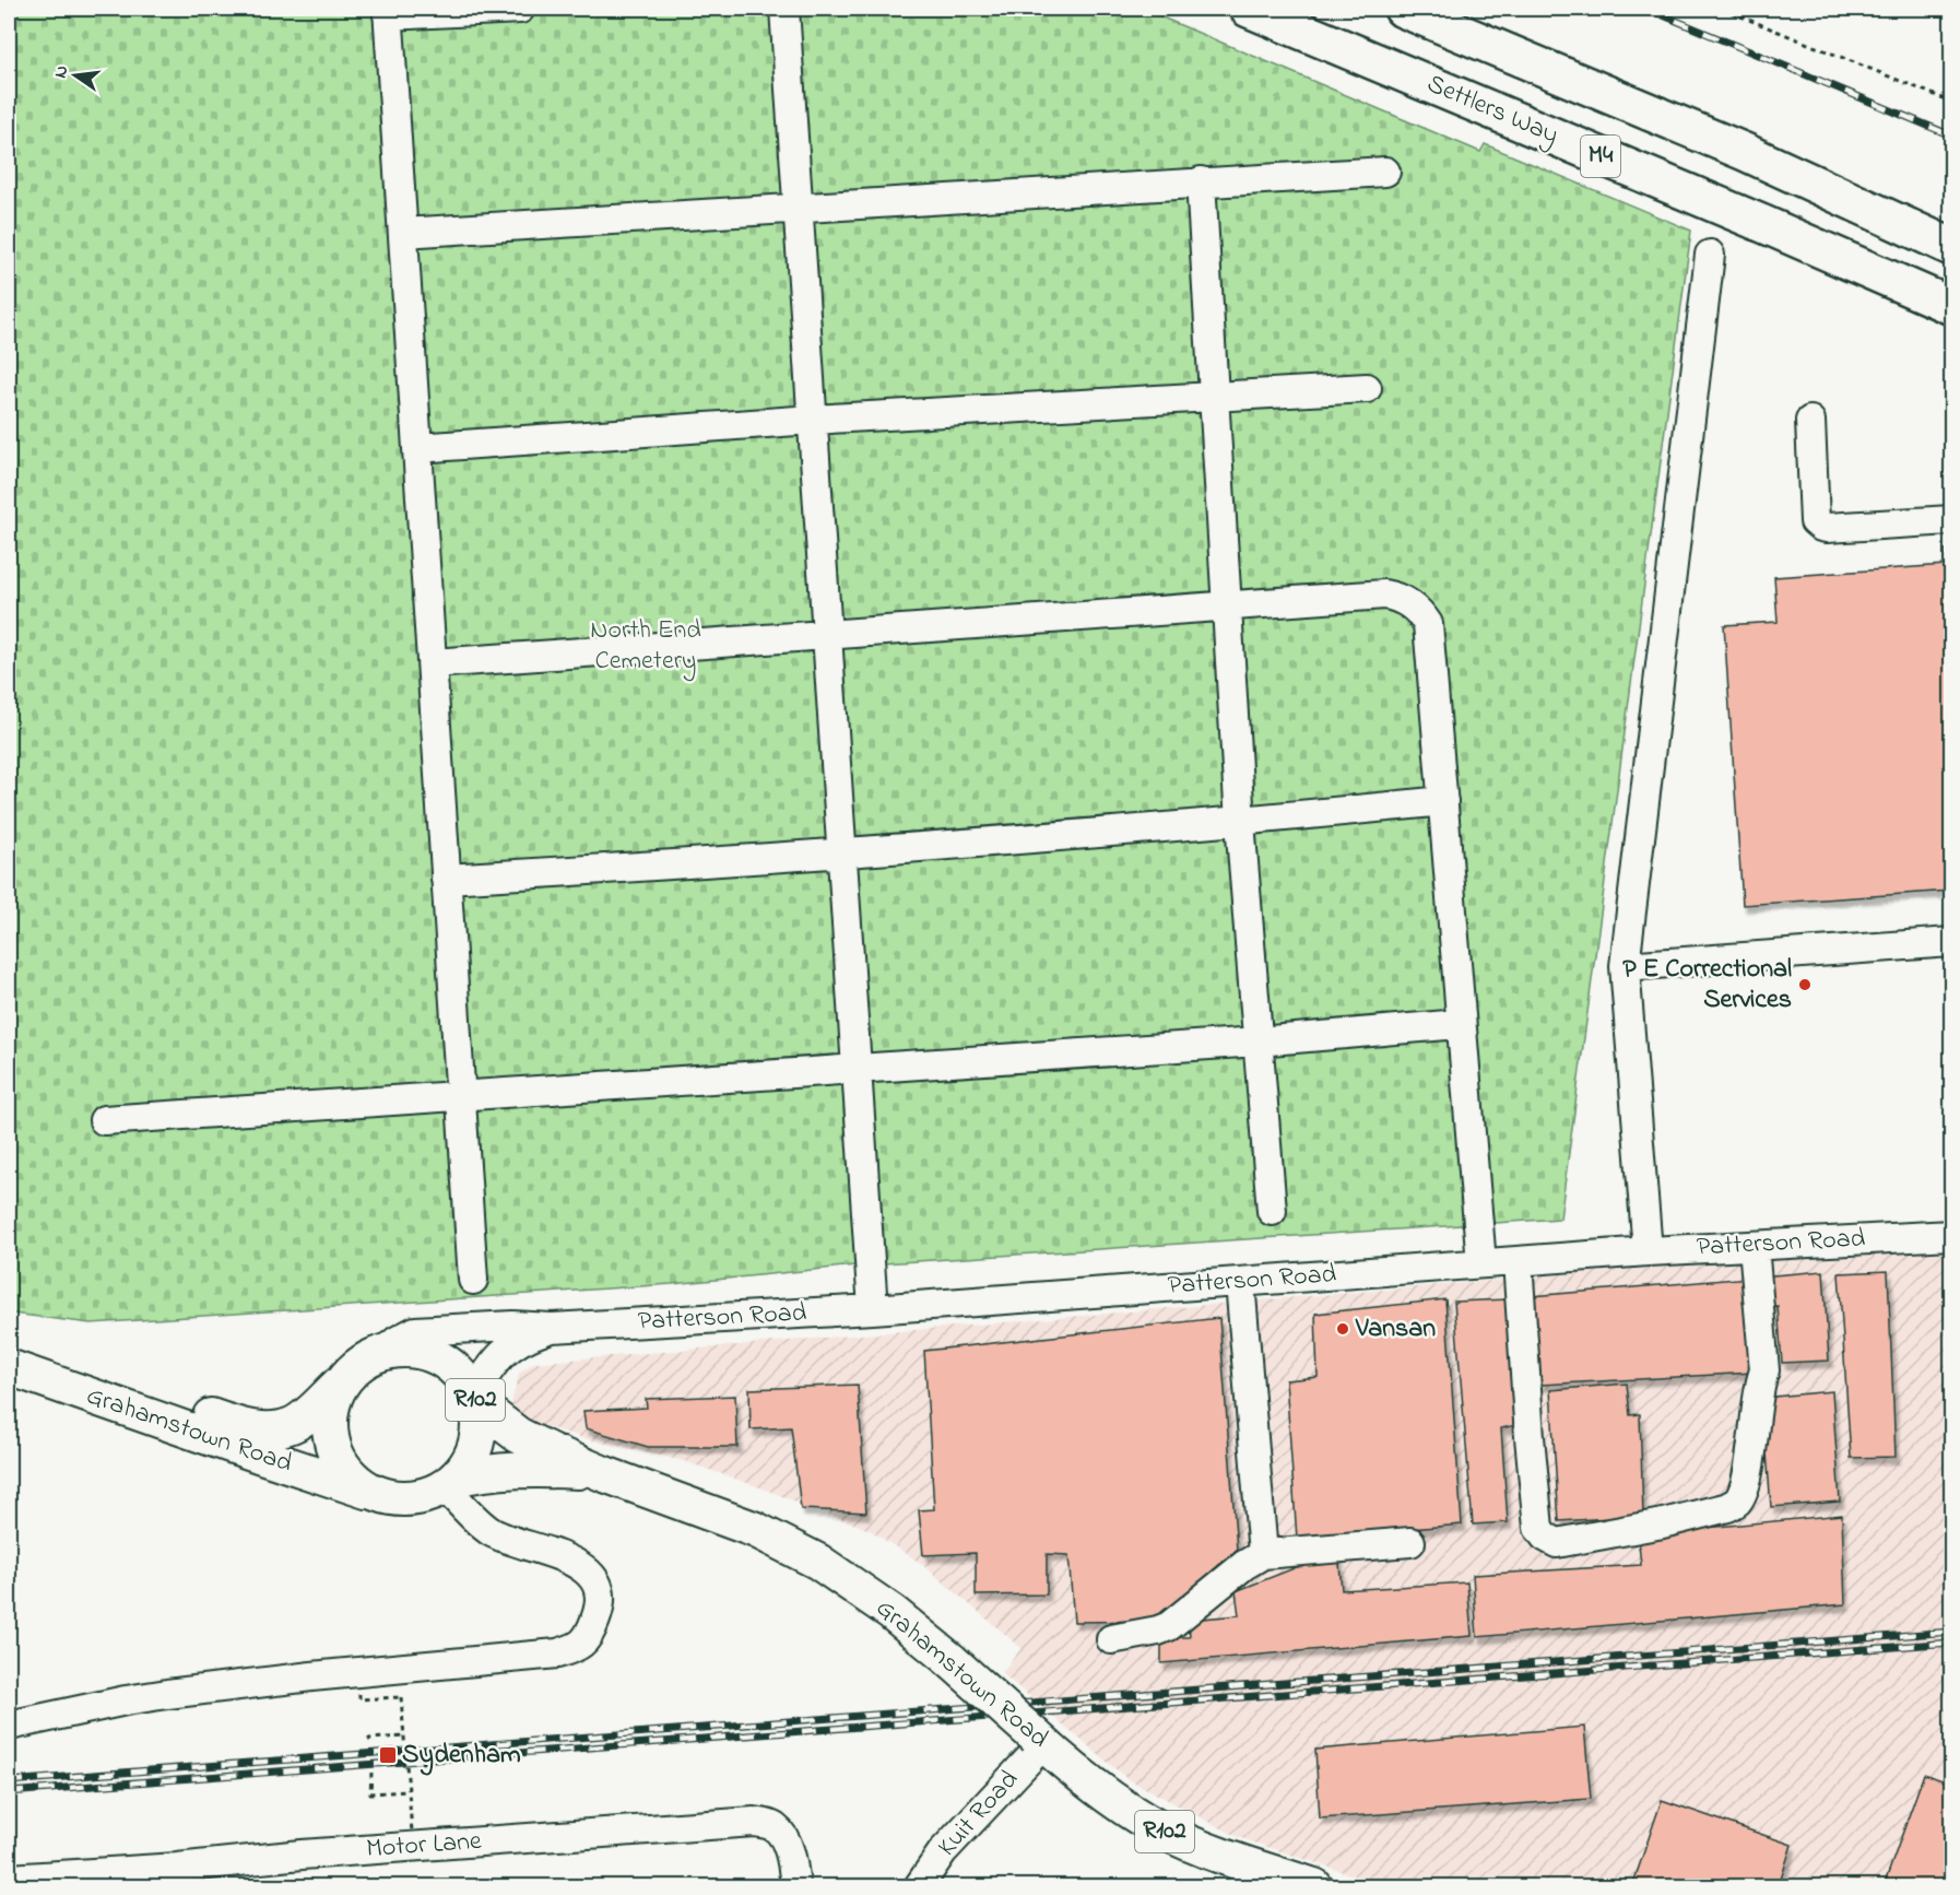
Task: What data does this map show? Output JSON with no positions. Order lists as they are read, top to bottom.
{
  "streets": {
    "highway": ["Settlers Way", "M4"],
    "main road": ["R102", "Grahamstown Road"],
    "street": ["Patterson Road", "Kuit Road", "Motor Lane"]
  },
  "crossings": [
    ["Patterson Road", "R102"],
    ["Patterson Road", "Grahamstown Road"],
    ["R102", "Grahamstown Road"],
    ["Grahamstown Road", "Kuit Road"]
  ],
  "parks": ["North End Cemetery"],
  "places": {
    "other": ["P E Correctional Services", "Vansan"],
    "transit": ["Sydenham"]
  },
  "north": "left"
}
